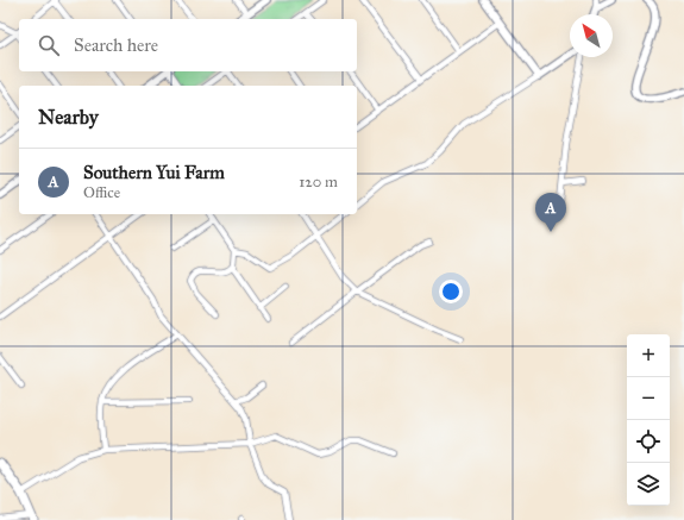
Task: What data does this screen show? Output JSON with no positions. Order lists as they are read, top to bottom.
{
  "north": "top left",
  "page": {
    "search": "Search here",
    "heading": "Nearby",
    "list": [
      {
        "mark": "A",
        "name": "Southern Yui Farm",
        "note": "Office",
        "value": "120 m"
      }
    ],
    "pins": "A",
    "map_buttons": ["+", "−"]
  }
}
